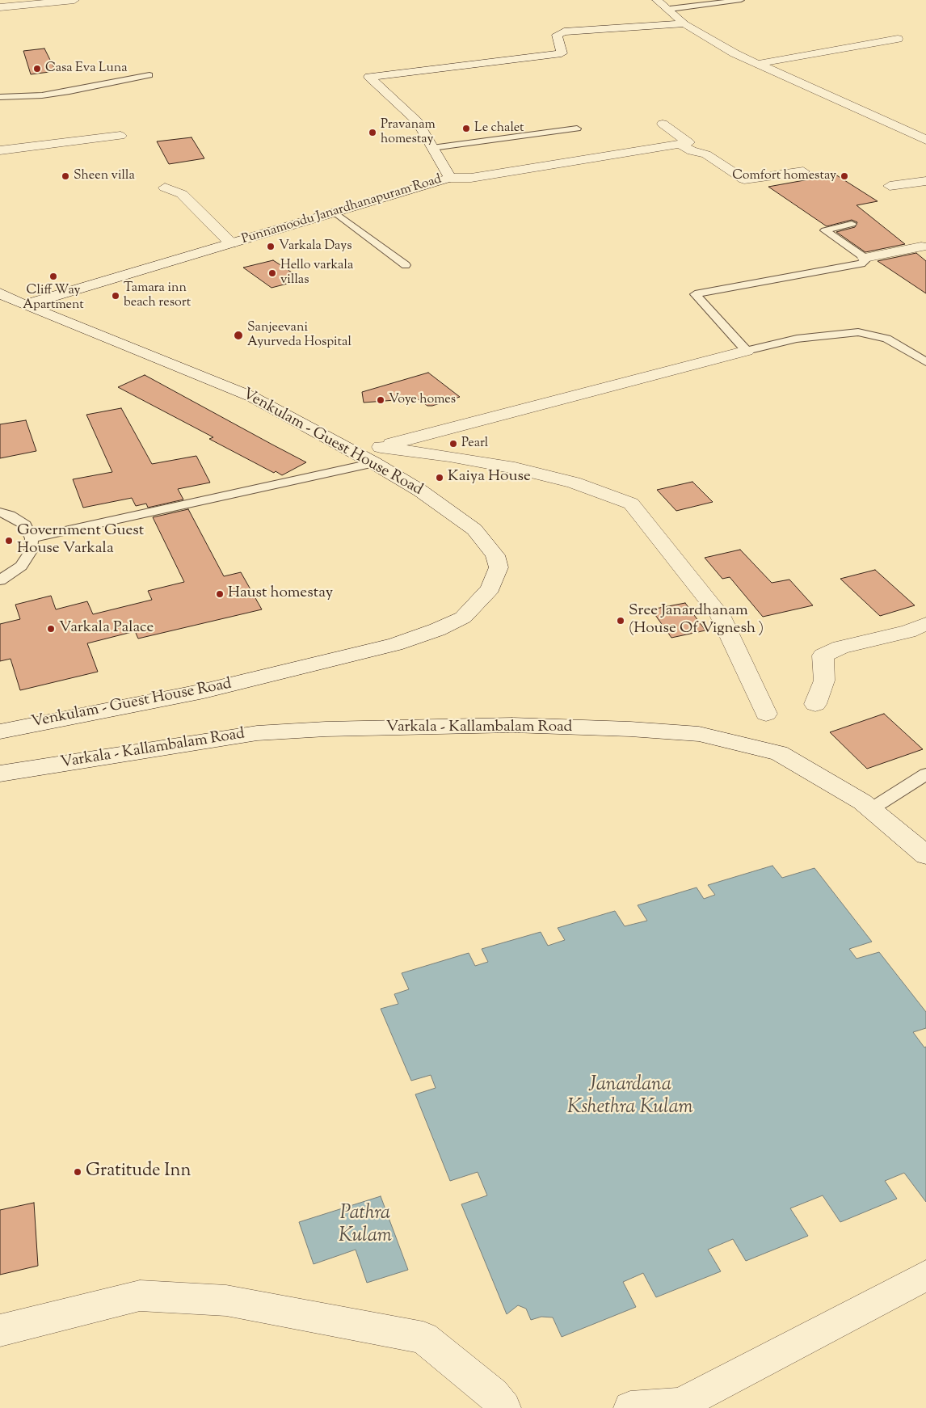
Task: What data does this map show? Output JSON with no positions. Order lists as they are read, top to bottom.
{
  "streets": {
    "street": ["Punnamoodu Janardhanapuram Road", "Venkulam - Guest House Road", "Varkala - Kallambalam Road"]
  },
  "crossings": [
    ["Punnamoodu Janardhanapuram Road", "Venkulam - Guest House Road"]
  ],
  "water": ["Janardana Kshethra Kulam", "Pathra Kulam"],
  "places": [
    "Casa Eva Luna",
    "Le chalet",
    "Pravanam homestay",
    "Sheen villa",
    "Comfort homestay",
    "Varkala Days",
    "Hello varkala villas",
    "Cliff Way Apartment",
    "Tamara inn beach resort",
    "Sanjeevani Ayurveda Hospital",
    "Voye homes",
    "Pearl",
    "Kaiya House",
    "Government Guest House Varkala",
    "Haust homestay",
    "Sree Janardhanam (House Of Vignesh )",
    "Varkala Palace",
    "Gratitude Inn"
  ]
}
